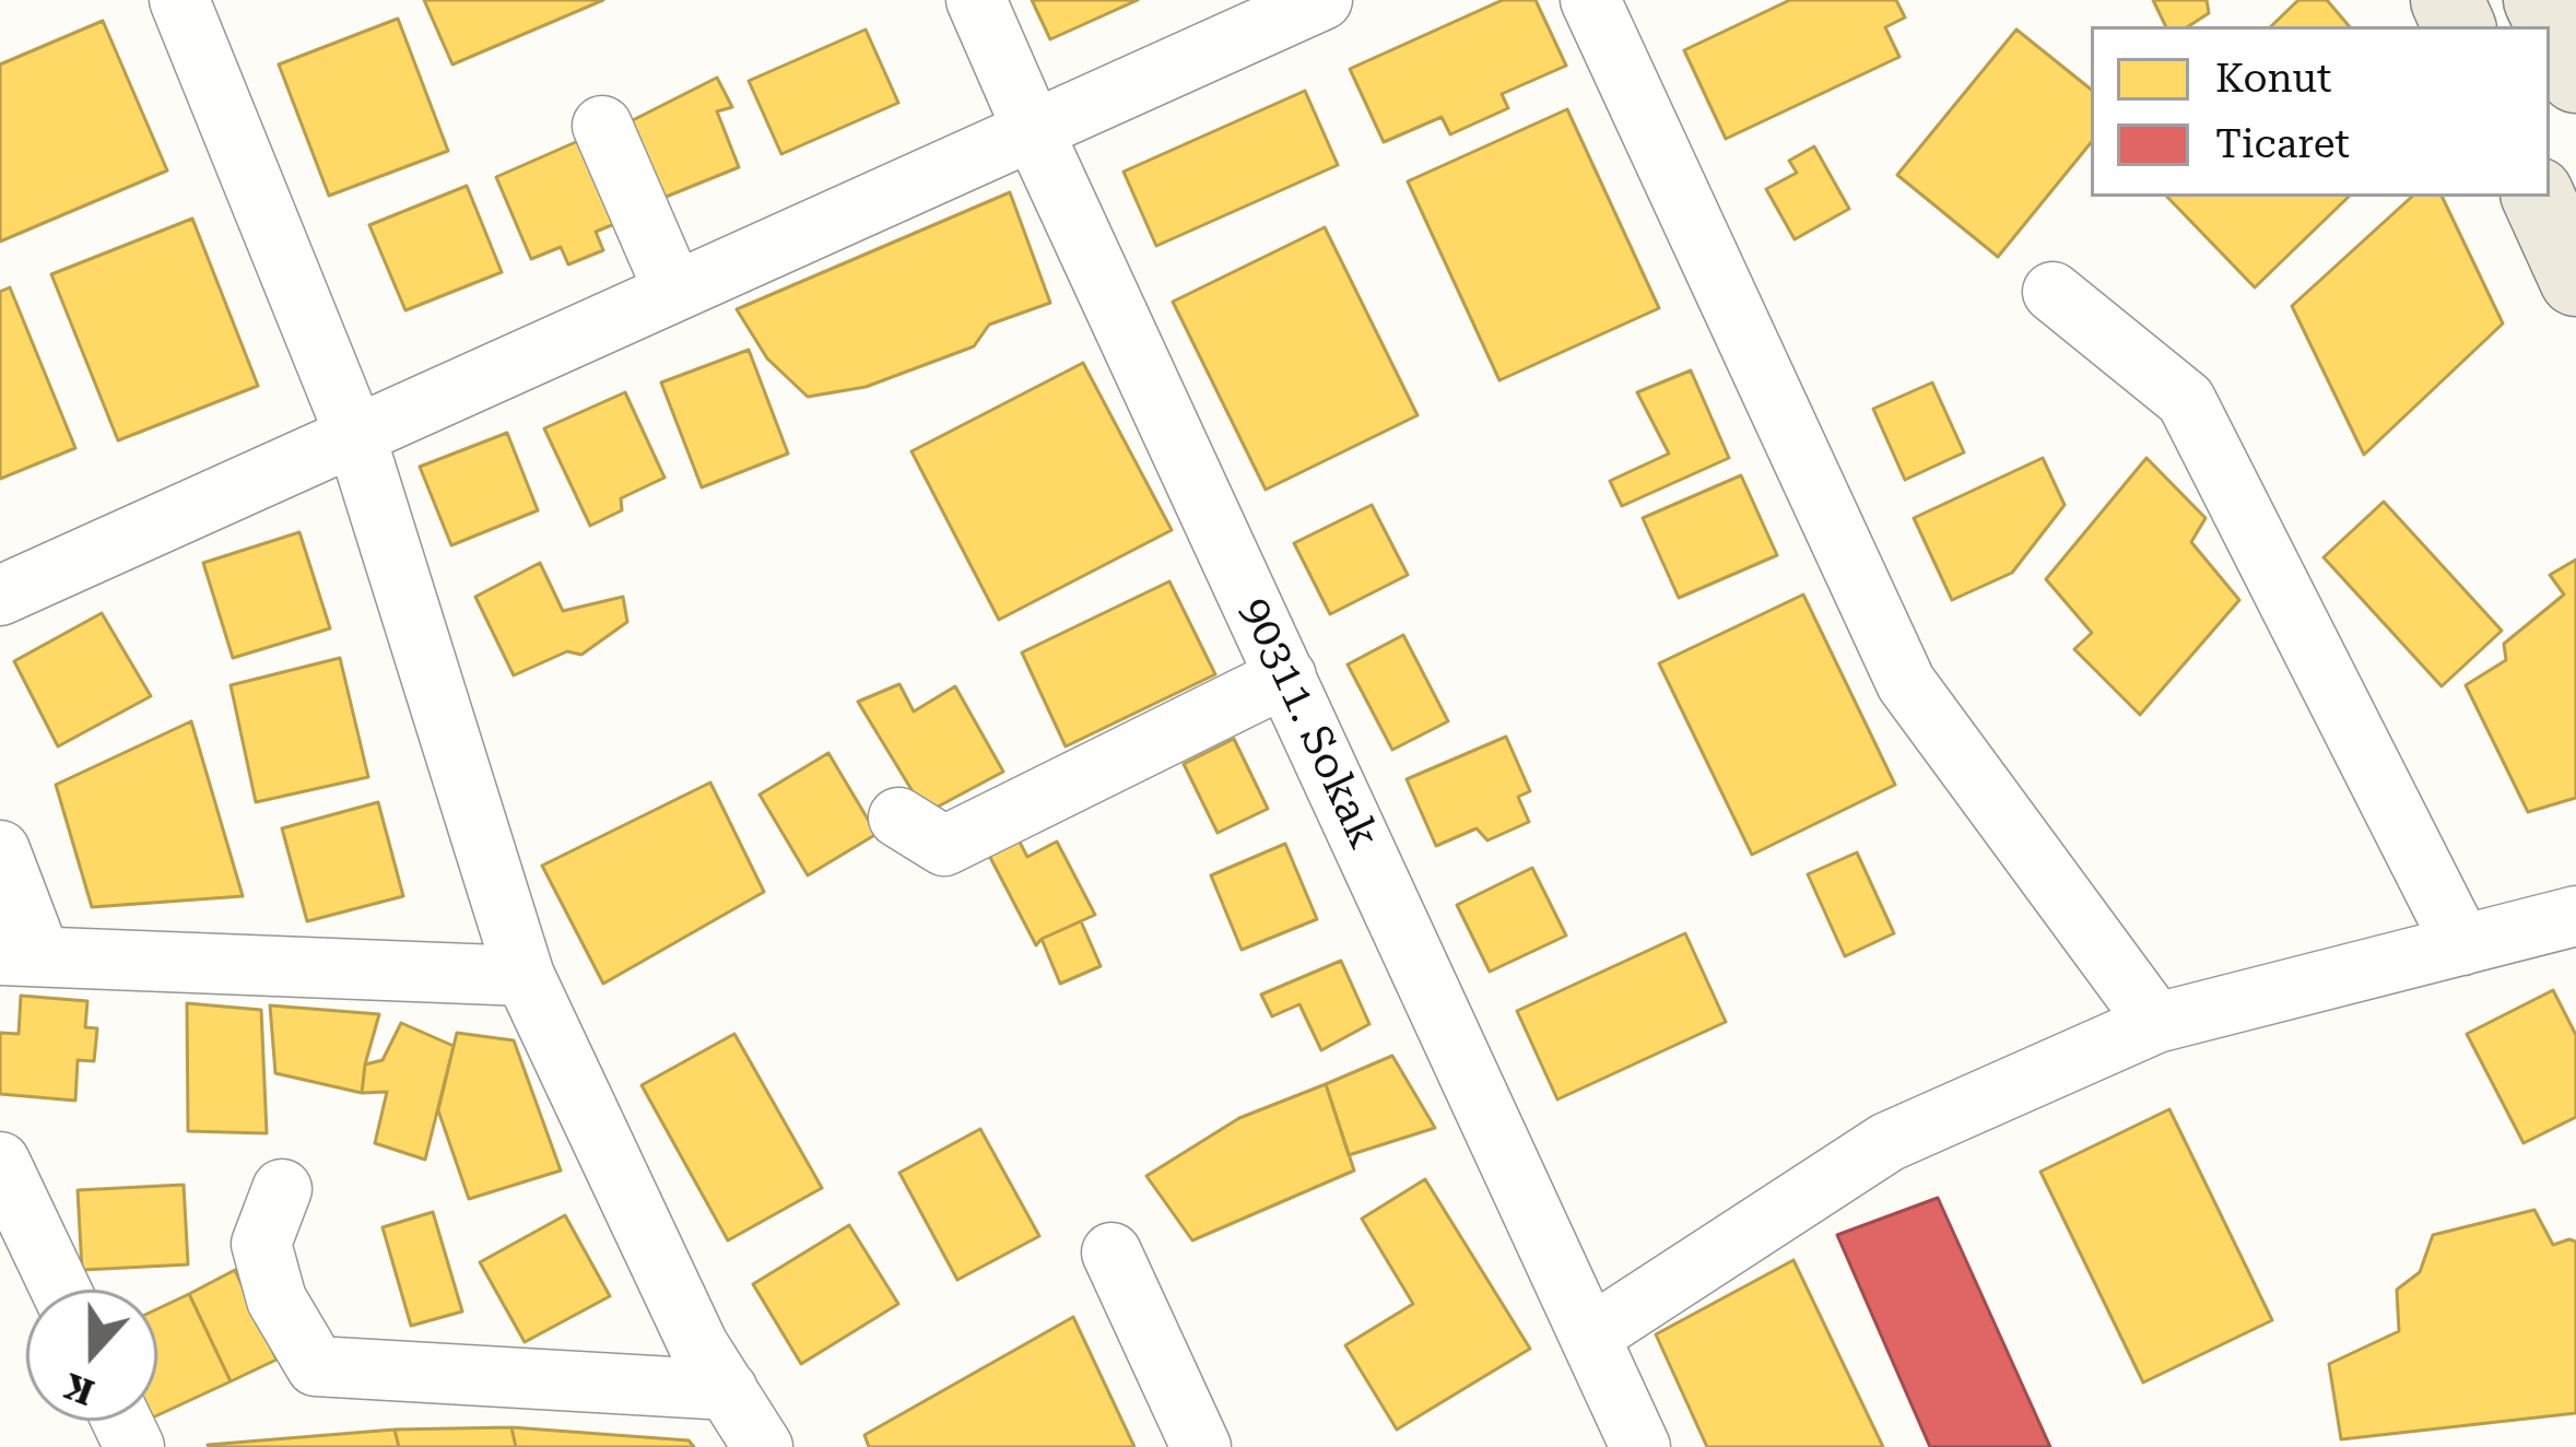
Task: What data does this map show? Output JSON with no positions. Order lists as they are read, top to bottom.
{
  "streets": {
    "street": ["90311. Sokak"]
  },
  "legend": ["Konut", "Ticaret"],
  "north": "bottom"
}
